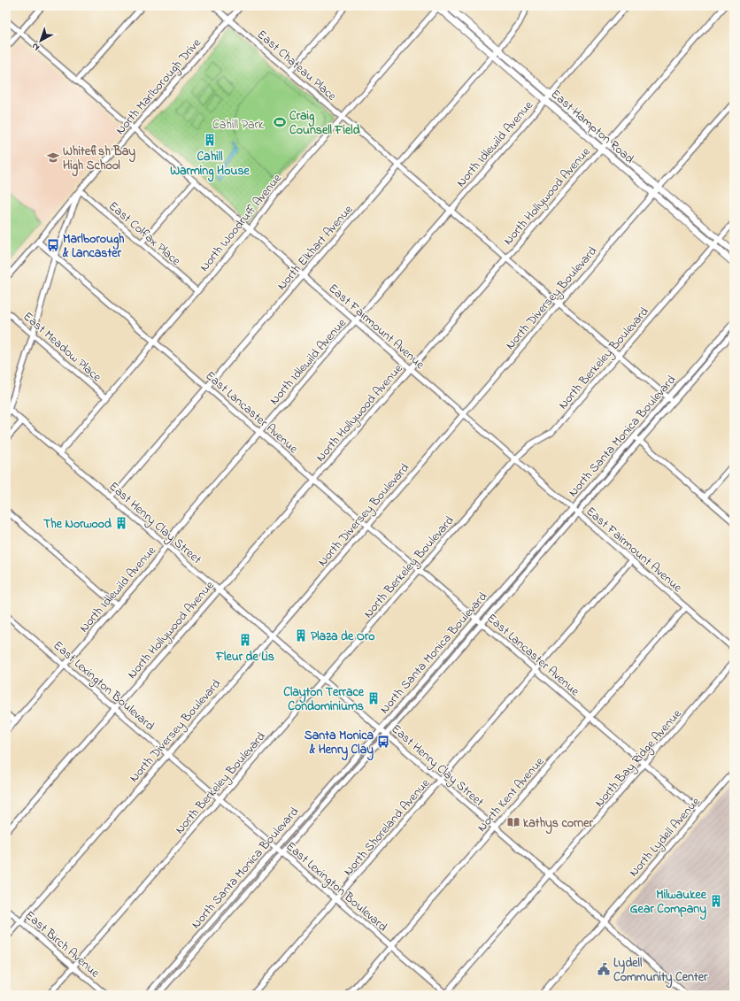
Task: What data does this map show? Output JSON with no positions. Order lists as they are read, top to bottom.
{
  "streets": {
    "main road": ["East Hampton Road"],
    "street": [
      "East Chateau Place",
      "North Marlborough Drive",
      "North Idlewild Avenue",
      "North Hollywood Avenue",
      "North Woodruff Avenue",
      "East Colfax Place",
      "North Elkhart Avenue",
      "North Diversey Boulevard",
      "East Fairmount Avenue",
      "East Meadow Place",
      "North Berkeley Boulevard",
      "East Lancaster Avenue",
      "North Santa Monica Boulevard",
      "East Henry Clay Street",
      "East Lexington Boulevard",
      "North Bay Ridge Avenue",
      "North Kent Avenue",
      "North Shoreland Avenue",
      "North Lydell Avenue",
      "East Birch Avenue"
    ]
  },
  "crossings": [
    ["East Chateau Place", "North Marlborough Drive"],
    ["East Chateau Place", "North Idlewild Avenue"],
    ["East Chateau Place", "North Hollywood Avenue"],
    ["East Chateau Place", "North Woodruff Avenue"],
    ["East Chateau Place", "North Elkhart Avenue"],
    ["East Chateau Place", "North Diversey Boulevard"],
    ["East Chateau Place", "North Berkeley Boulevard"],
    ["East Chateau Place", "North Santa Monica Boulevard"],
    ["North Marlborough Drive", "East Colfax Place"],
    ["North Marlborough Drive", "East Fairmount Avenue"],
    ["North Marlborough Drive", "East Meadow Place"],
    ["North Marlborough Drive", "East Lancaster Avenue"],
    ["North Marlborough Drive", "East Henry Clay Street"],
    ["East Hampton Road", "North Idlewild Avenue"],
    ["East Hampton Road", "North Hollywood Avenue"],
    ["East Hampton Road", "North Woodruff Avenue"],
    ["East Hampton Road", "North Elkhart Avenue"],
    ["East Hampton Road", "North Diversey Boulevard"],
    ["East Hampton Road", "North Berkeley Boulevard"],
    ["North Idlewild Avenue", "East Fairmount Avenue"],
    ["North Idlewild Avenue", "East Lancaster Avenue"],
    ["North Idlewild Avenue", "East Henry Clay Street"],
    ["North Idlewild Avenue", "East Lexington Boulevard"],
    ["North Hollywood Avenue", "East Fairmount Avenue"],
    ["North Hollywood Avenue", "East Lancaster Avenue"],
    ["North Hollywood Avenue", "East Henry Clay Street"],
    ["North Hollywood Avenue", "East Lexington Boulevard"],
    ["North Woodruff Avenue", "East Colfax Place"],
    ["North Woodruff Avenue", "East Fairmount Avenue"],
    ["North Woodruff Avenue", "East Meadow Place"],
    ["North Woodruff Avenue", "East Lancaster Avenue"],
    ["North Woodruff Avenue", "East Henry Clay Street"],
    ["North Elkhart Avenue", "East Fairmount Avenue"],
    ["North Elkhart Avenue", "East Lancaster Avenue"],
    ["North Elkhart Avenue", "East Henry Clay Street"],
    ["North Diversey Boulevard", "East Fairmount Avenue"],
    ["North Diversey Boulevard", "East Lancaster Avenue"],
    ["North Diversey Boulevard", "East Henry Clay Street"],
    ["North Diversey Boulevard", "East Lexington Boulevard"],
    ["North Diversey Boulevard", "East Birch Avenue"],
    ["East Fairmount Avenue", "North Berkeley Boulevard"],
    ["East Fairmount Avenue", "North Santa Monica Boulevard"],
    ["East Fairmount Avenue", "North Kent Avenue"],
    ["East Fairmount Avenue", "North Shoreland Avenue"],
    ["North Berkeley Boulevard", "East Lancaster Avenue"],
    ["North Berkeley Boulevard", "East Henry Clay Street"],
    ["North Berkeley Boulevard", "East Lexington Boulevard"],
    ["North Berkeley Boulevard", "East Birch Avenue"],
    ["East Lancaster Avenue", "North Santa Monica Boulevard"],
    ["East Lancaster Avenue", "North Bay Ridge Avenue"],
    ["East Lancaster Avenue", "North Kent Avenue"],
    ["East Lancaster Avenue", "North Shoreland Avenue"],
    ["East Lancaster Avenue", "North Lydell Avenue"],
    ["North Santa Monica Boulevard", "East Henry Clay Street"],
    ["North Santa Monica Boulevard", "East Lexington Boulevard"],
    ["East Henry Clay Street", "North Bay Ridge Avenue"],
    ["East Henry Clay Street", "North Kent Avenue"],
    ["East Henry Clay Street", "North Shoreland Avenue"],
    ["East Henry Clay Street", "North Lydell Avenue"],
    ["East Lexington Boulevard", "North Bay Ridge Avenue"],
    ["East Lexington Boulevard", "North Kent Avenue"],
    ["East Lexington Boulevard", "North Shoreland Avenue"]
  ],
  "parks": ["Cahill Park"],
  "places": {
    "sports": ["Craig Counsell Field"],
    "building": [
      "Cahill Warming House",
      "The Norwood",
      "Plaza de Oro",
      "Fleur de Lis",
      "Clayton Terrace Condominiums",
      "Milwaukee Gear Company"
    ],
    "school or university": ["Whitefish Bay High School"],
    "bus stop": ["Marlborough & Lancaster", "Santa Monica & Henry Clay"],
    "library": ["kathys corner"],
    "public building": ["Lydell Community Center"]
  },
  "north": "bottom left"
}
